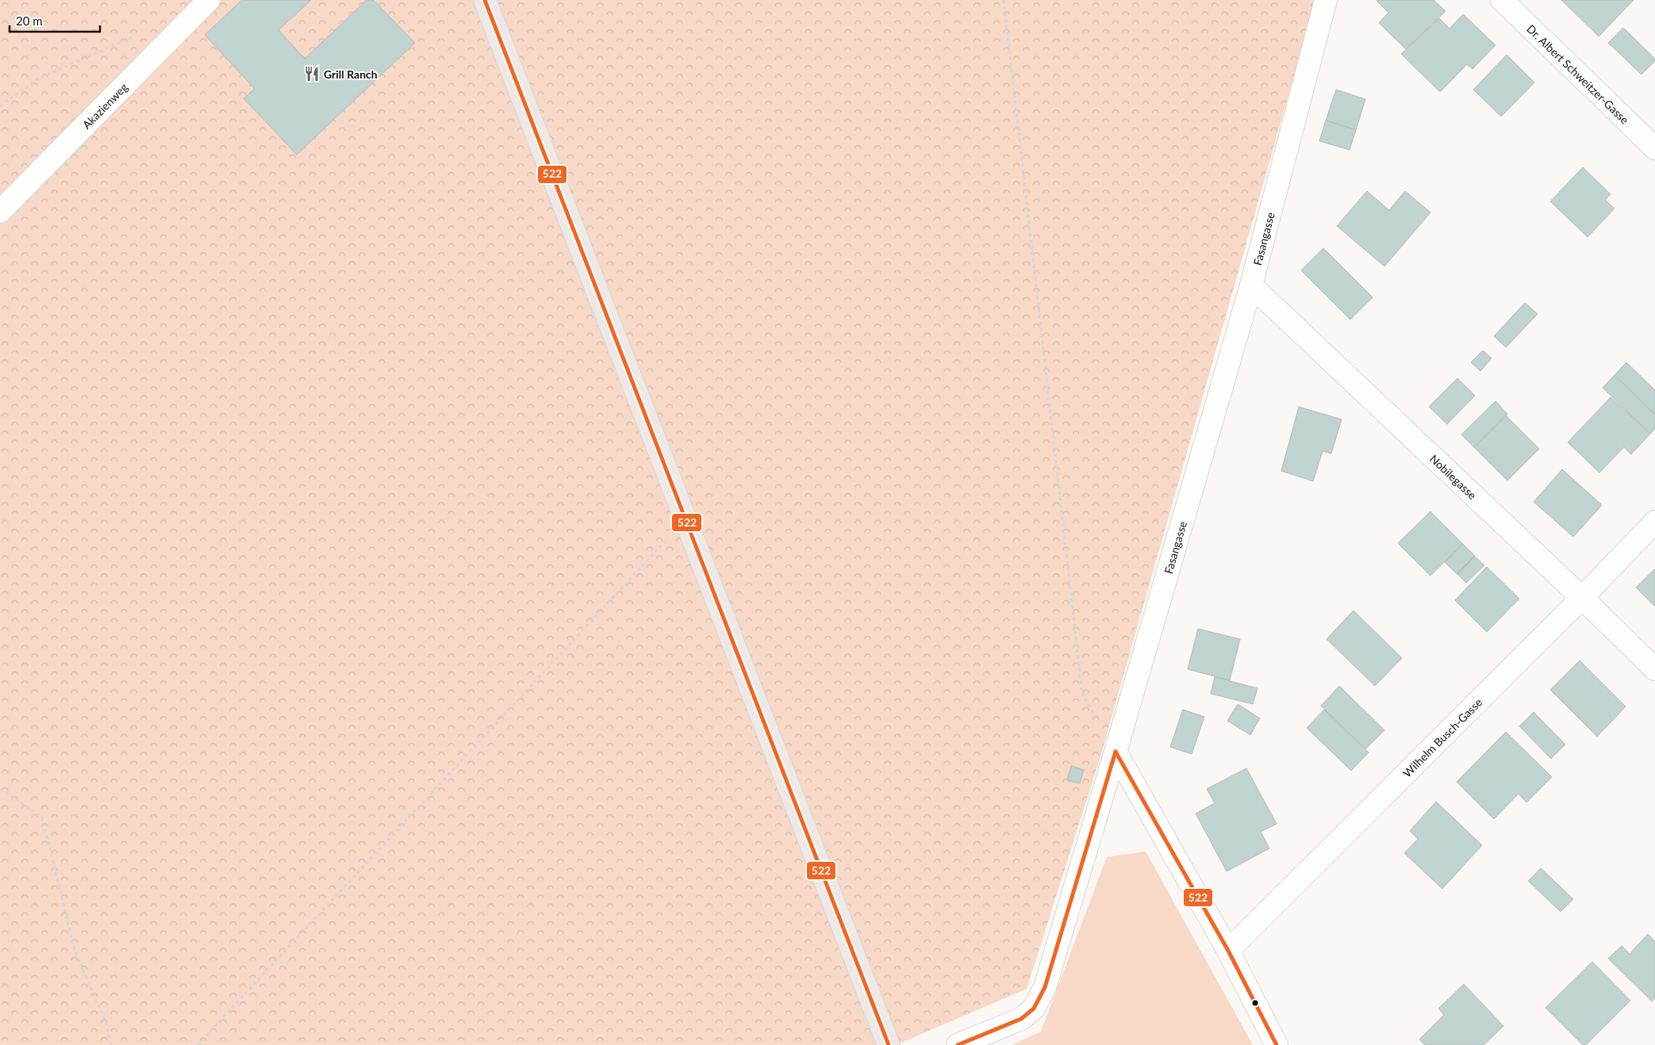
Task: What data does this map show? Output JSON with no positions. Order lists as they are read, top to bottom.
{
  "streets": {
    "street": [
      "Dr. Albert Schweitzer-Gasse",
      "Akazienweg",
      "Fasangasse",
      "Nobilegasse",
      "Wilhelm Busch-Gasse"
    ]
  },
  "crossings": [
    ["Fasangasse", "Nobilegasse"],
    ["Nobilegasse", "Wilhelm Busch-Gasse"]
  ],
  "places": {
    "restaurant": ["Grill Ranch"]
  },
  "lines": ["transit line 522"],
  "scale_bar": "20 m"
}
